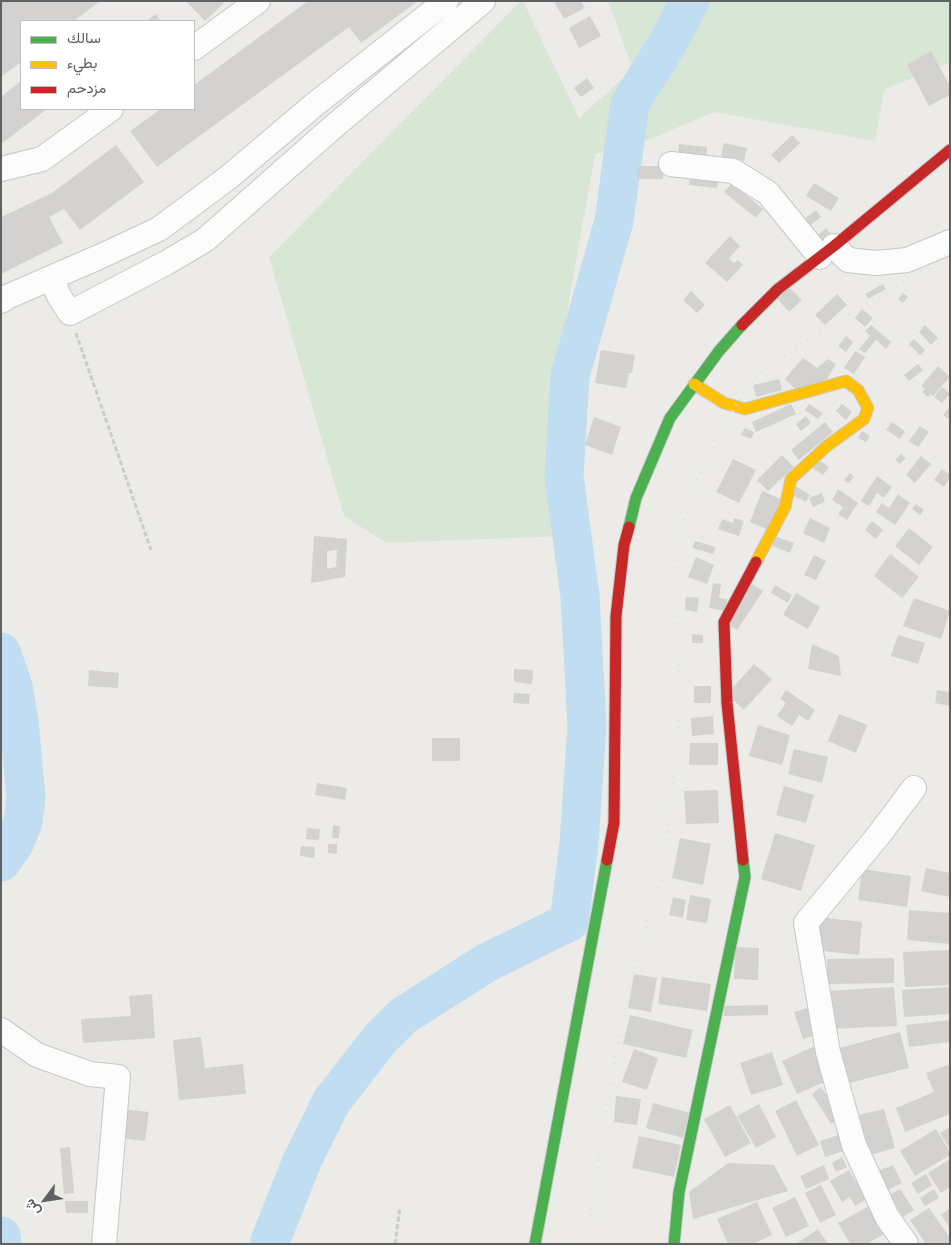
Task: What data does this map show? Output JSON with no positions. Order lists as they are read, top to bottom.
{
  "legend": ["سالك", "بطيء", "مزدحم"],
  "north": "bottom left"
}
